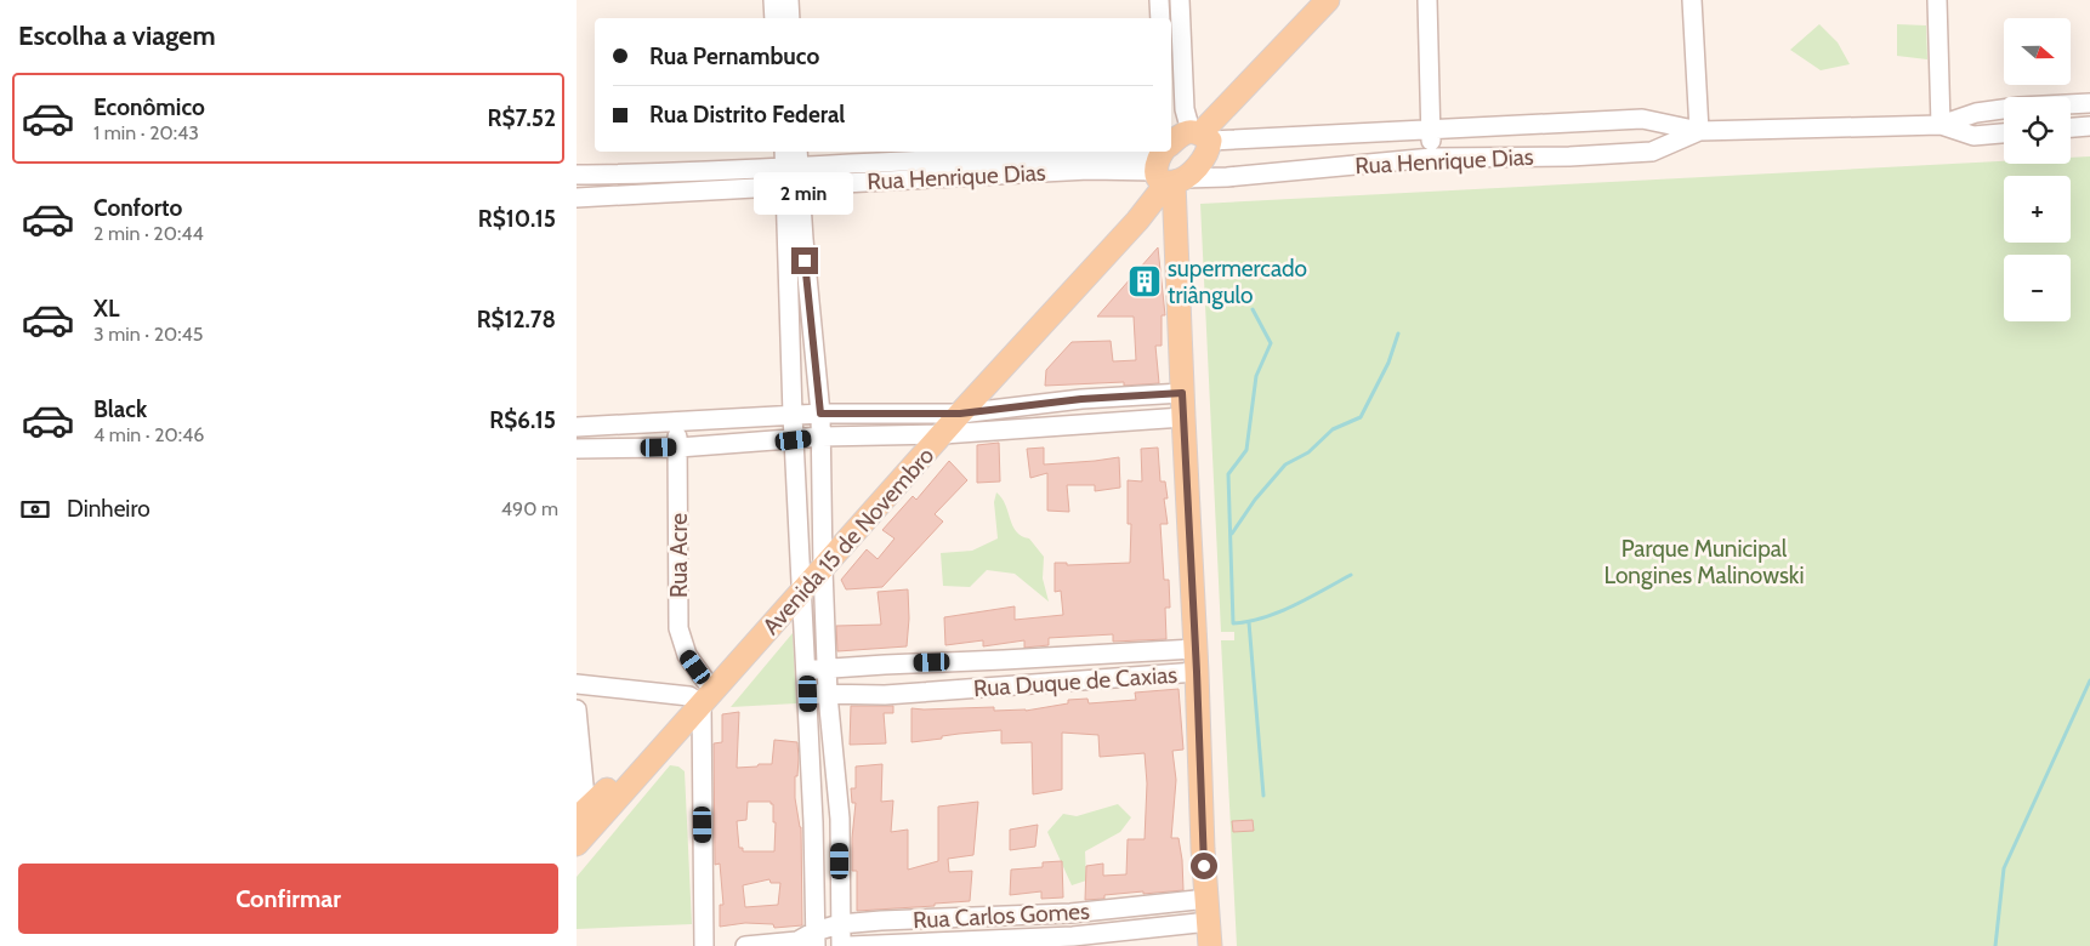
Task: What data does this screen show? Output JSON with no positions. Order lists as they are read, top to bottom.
{
  "streets": {
    "main road": ["Avenida 15 de Novembro"],
    "street": [
      "Rua Henrique Dias",
      "Rua Acre",
      "Rua Duque de Caxias",
      "Rua Carlos Gomes"
    ]
  },
  "crossings": [
    ["Rua Henrique Dias", "Avenida 15 de Novembro"],
    ["Avenida 15 de Novembro", "Rua Acre"]
  ],
  "parks": ["Parque Municipal Longines Malinowski"],
  "places": {
    "building": ["supermercado triângulo"]
  },
  "north": "right",
  "page": {
    "heading": "Escolha a viagem",
    "map_buttons": ["+", "−"],
    "banner": ["Rua Pernambuco", "Rua Distrito Federal"],
    "list": [
      {
        "name": "Econômico",
        "note": "1 min · 20:43",
        "value": "R$7.52"
      },
      {
        "name": "Conforto",
        "note": "2 min · 20:44",
        "value": "R$10.15"
      },
      {
        "name": "XL",
        "note": "3 min · 20:45",
        "value": "R$12.78"
      },
      {
        "name": "Black",
        "note": "4 min · 20:46",
        "value": "R$6.15"
      }
    ],
    "bubble": "2 min",
    "pay": ["Dinheiro", "490 m"],
    "buttons": "Confirmar"
  }
}
